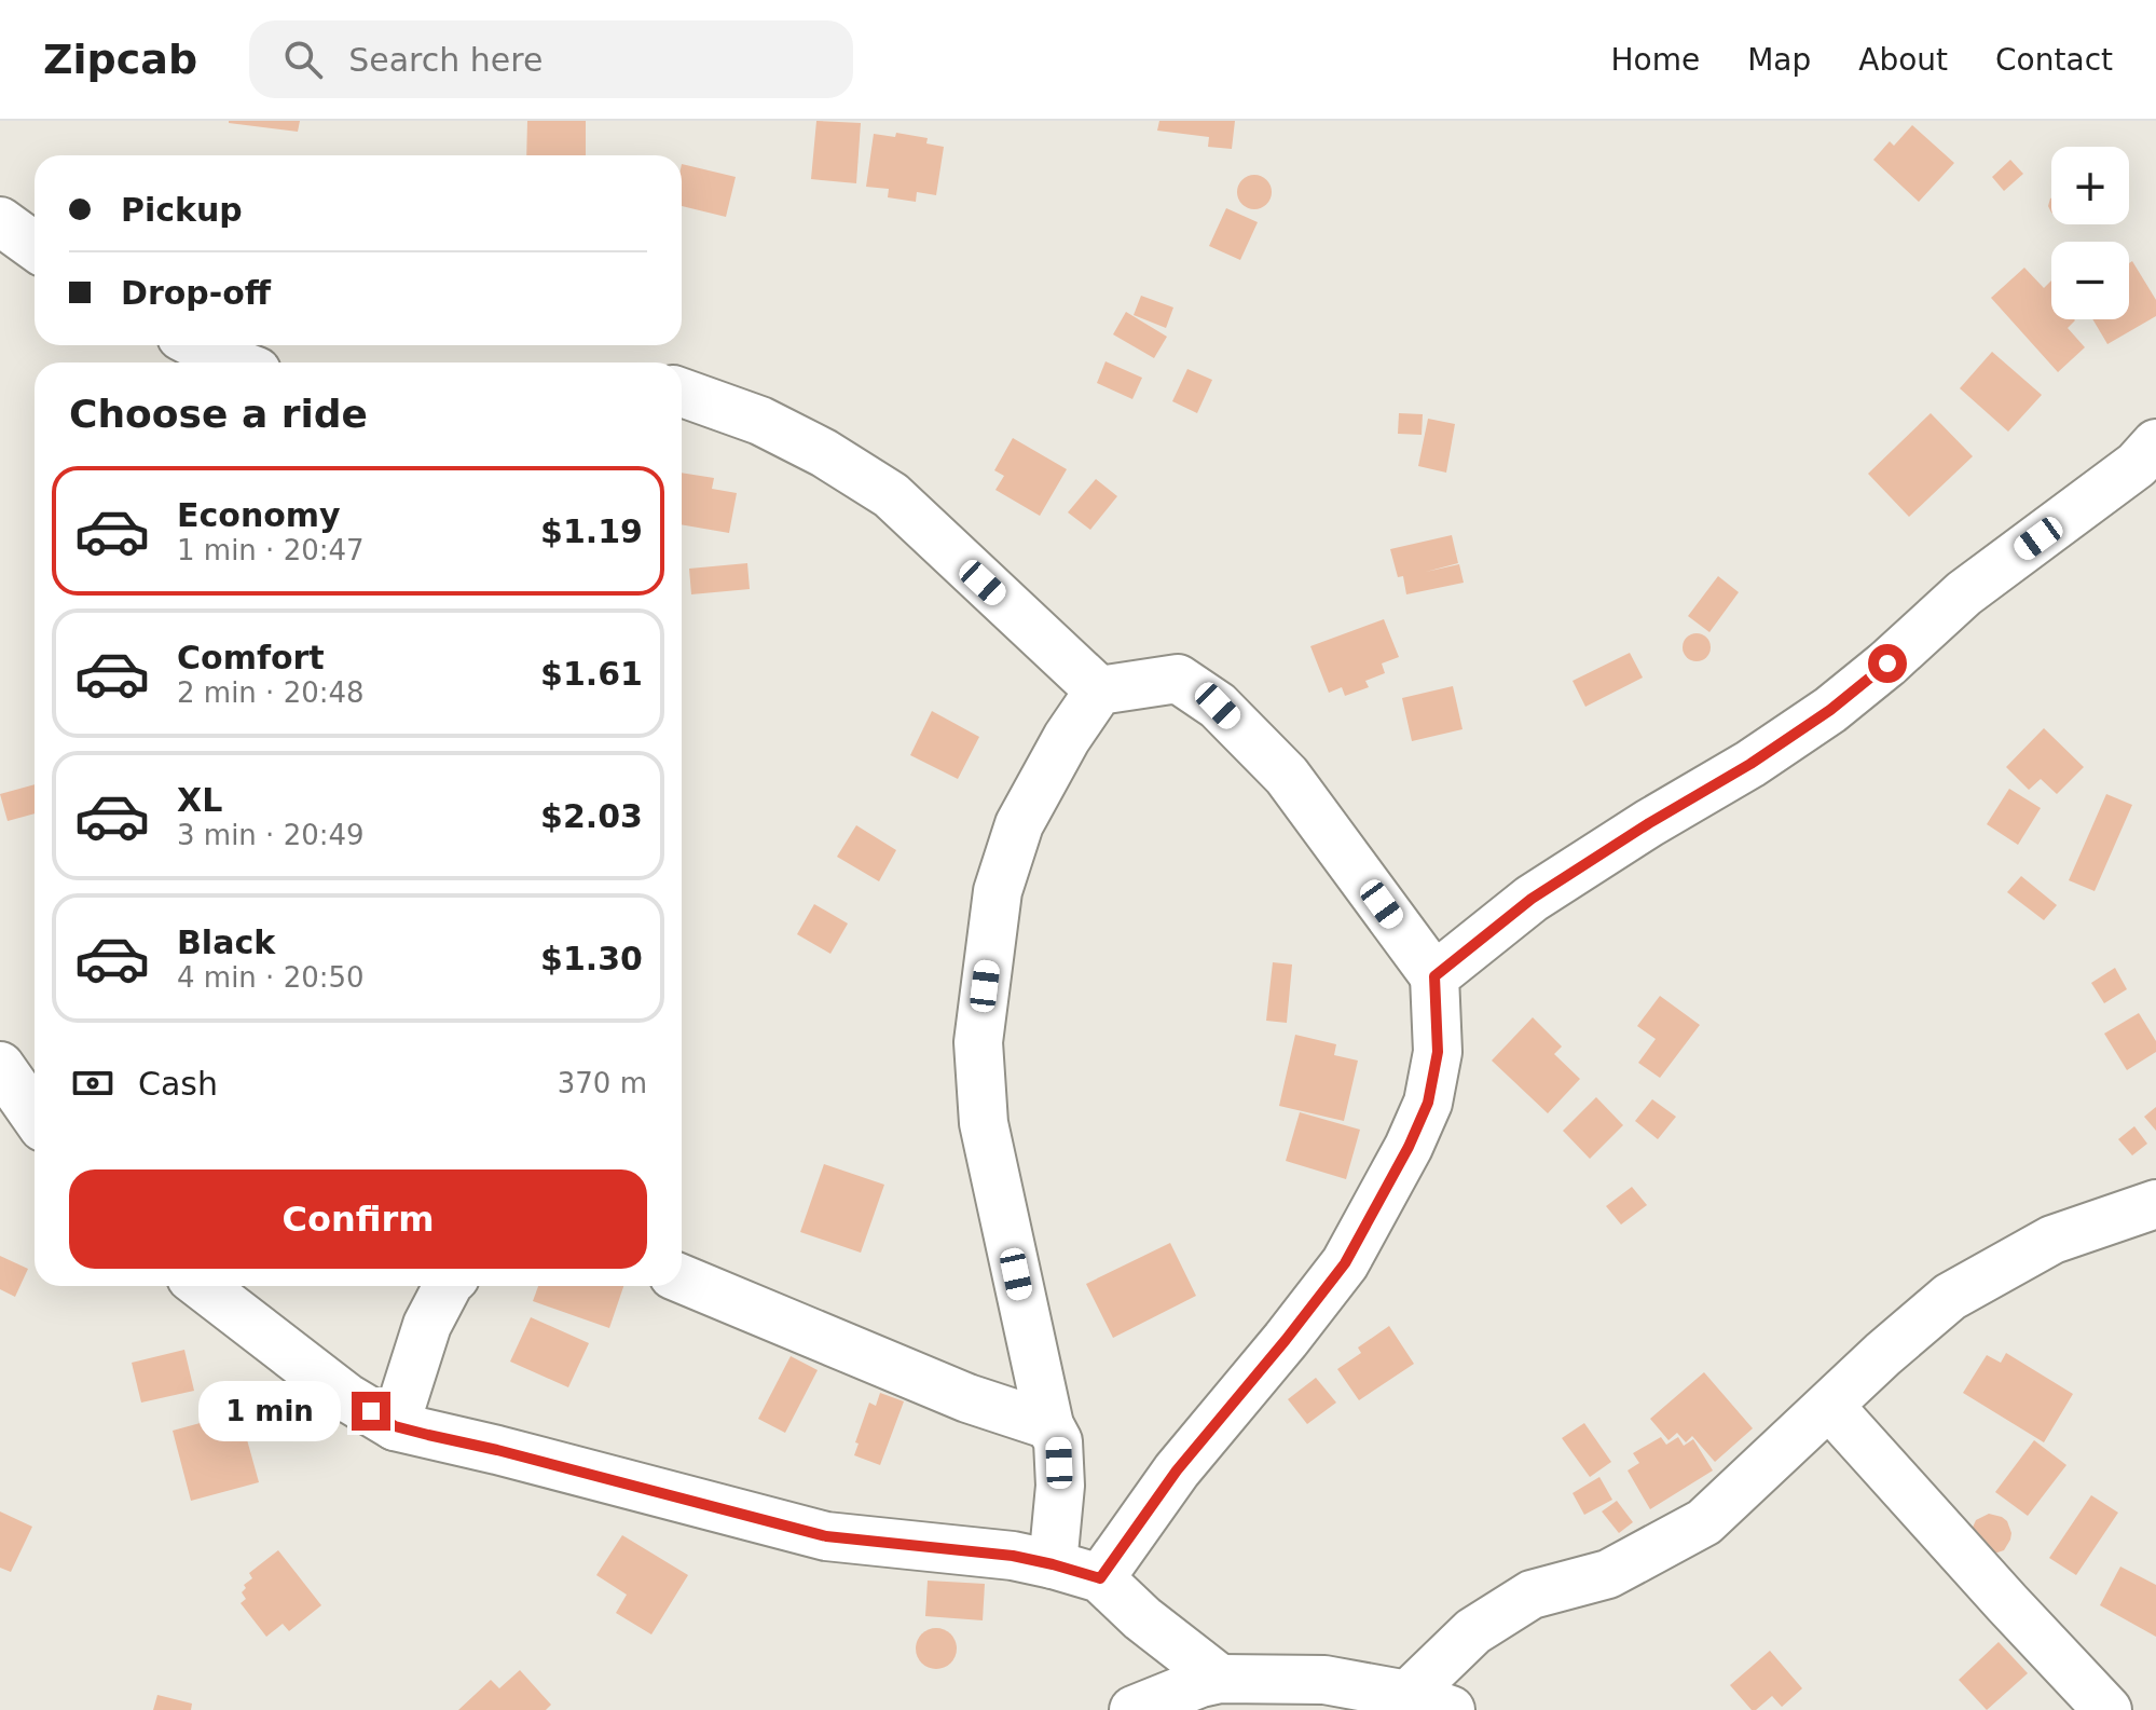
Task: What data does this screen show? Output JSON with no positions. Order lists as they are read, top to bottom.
{
  "page": {
    "header": "Zipcab",
    "search": "Search here",
    "nav": [
      "Home",
      "Map",
      "About",
      "Contact"
    ],
    "map_buttons": ["+", "−"],
    "banner": ["Pickup", "Drop-off"],
    "heading": "Choose a ride",
    "list": [
      {
        "name": "Economy",
        "note": "1 min · 20:47",
        "value": "$1.19"
      },
      {
        "name": "Comfort",
        "note": "2 min · 20:48",
        "value": "$1.61"
      },
      {
        "name": "XL",
        "note": "3 min · 20:49",
        "value": "$2.03"
      },
      {
        "name": "Black",
        "note": "4 min · 20:50",
        "value": "$1.30"
      }
    ],
    "pay": ["Cash", "370 m"],
    "buttons": "Confirm",
    "bubble": "1 min"
  }
}
